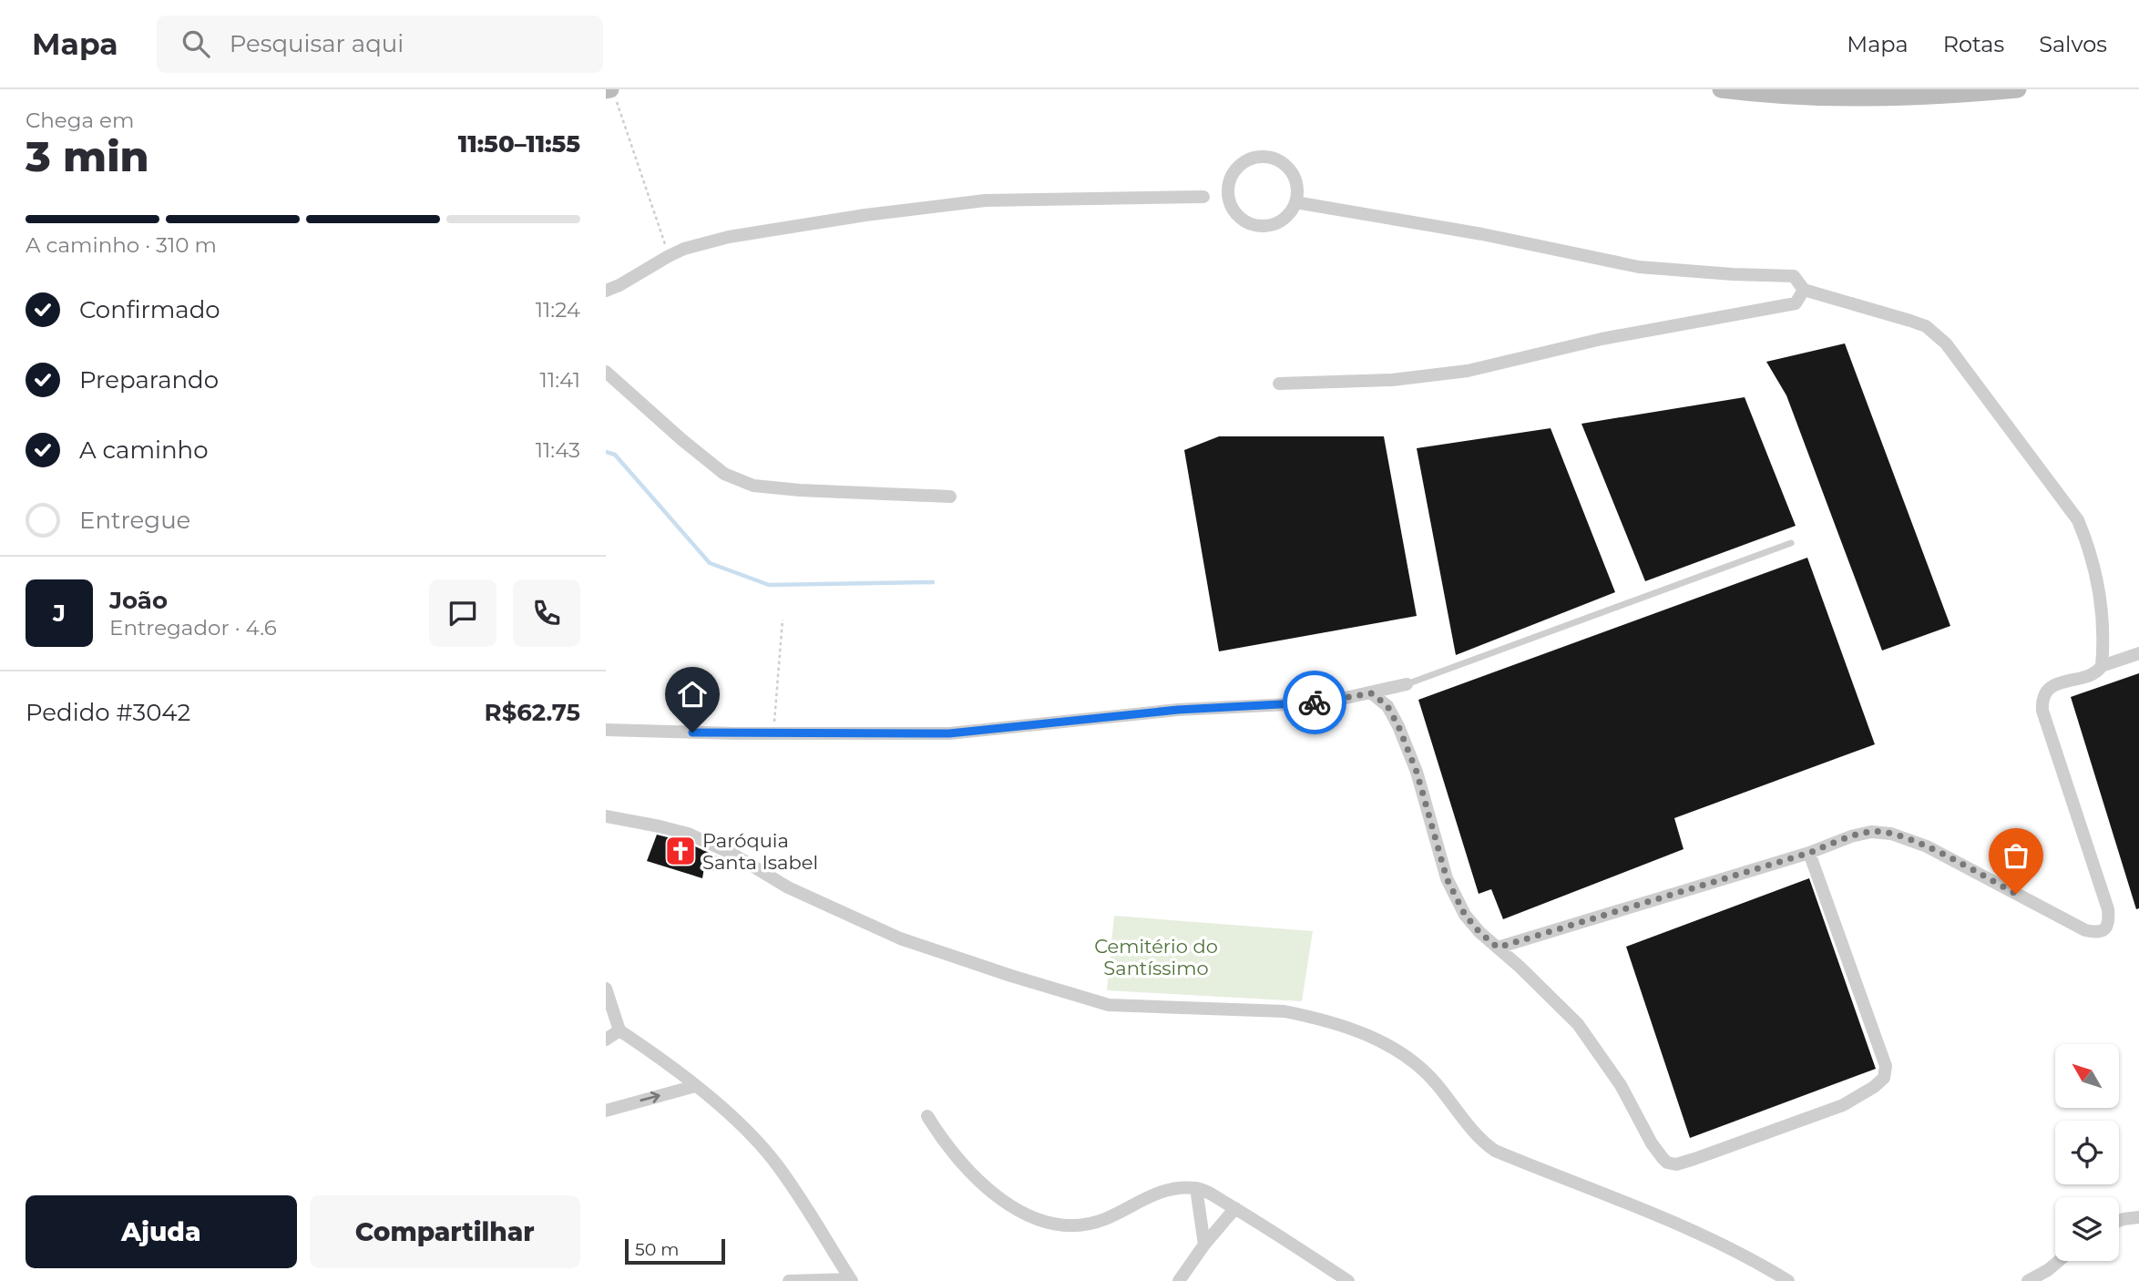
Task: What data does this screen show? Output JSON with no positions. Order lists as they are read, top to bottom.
{
  "parks": ["Cemitério do Santíssimo"],
  "places": {
    "church": ["Paróquia Santa Isabel"]
  },
  "scale_bar": "50 m",
  "north": "top left",
  "page": {
    "header": "Mapa",
    "search": "Pesquisar aqui",
    "nav": ["Mapa", "Rotas", "Salvos"],
    "heading": ["3 min", "Chega em", "11:50–11:55"],
    "panel": [
      "João",
      "Entregador · 4.6",
      "Pedido #3042",
      "R$62.75"
    ],
    "bar": "A caminho · 310 m",
    "list": [
      ["Confirmado", "11:24"],
      ["Preparando", "11:41"],
      ["A caminho", "11:43"],
      "Entregue"
    ],
    "round": "J",
    "buttons": ["Ajuda", "Compartilhar"],
    "scale": "50 m"
  }
}
